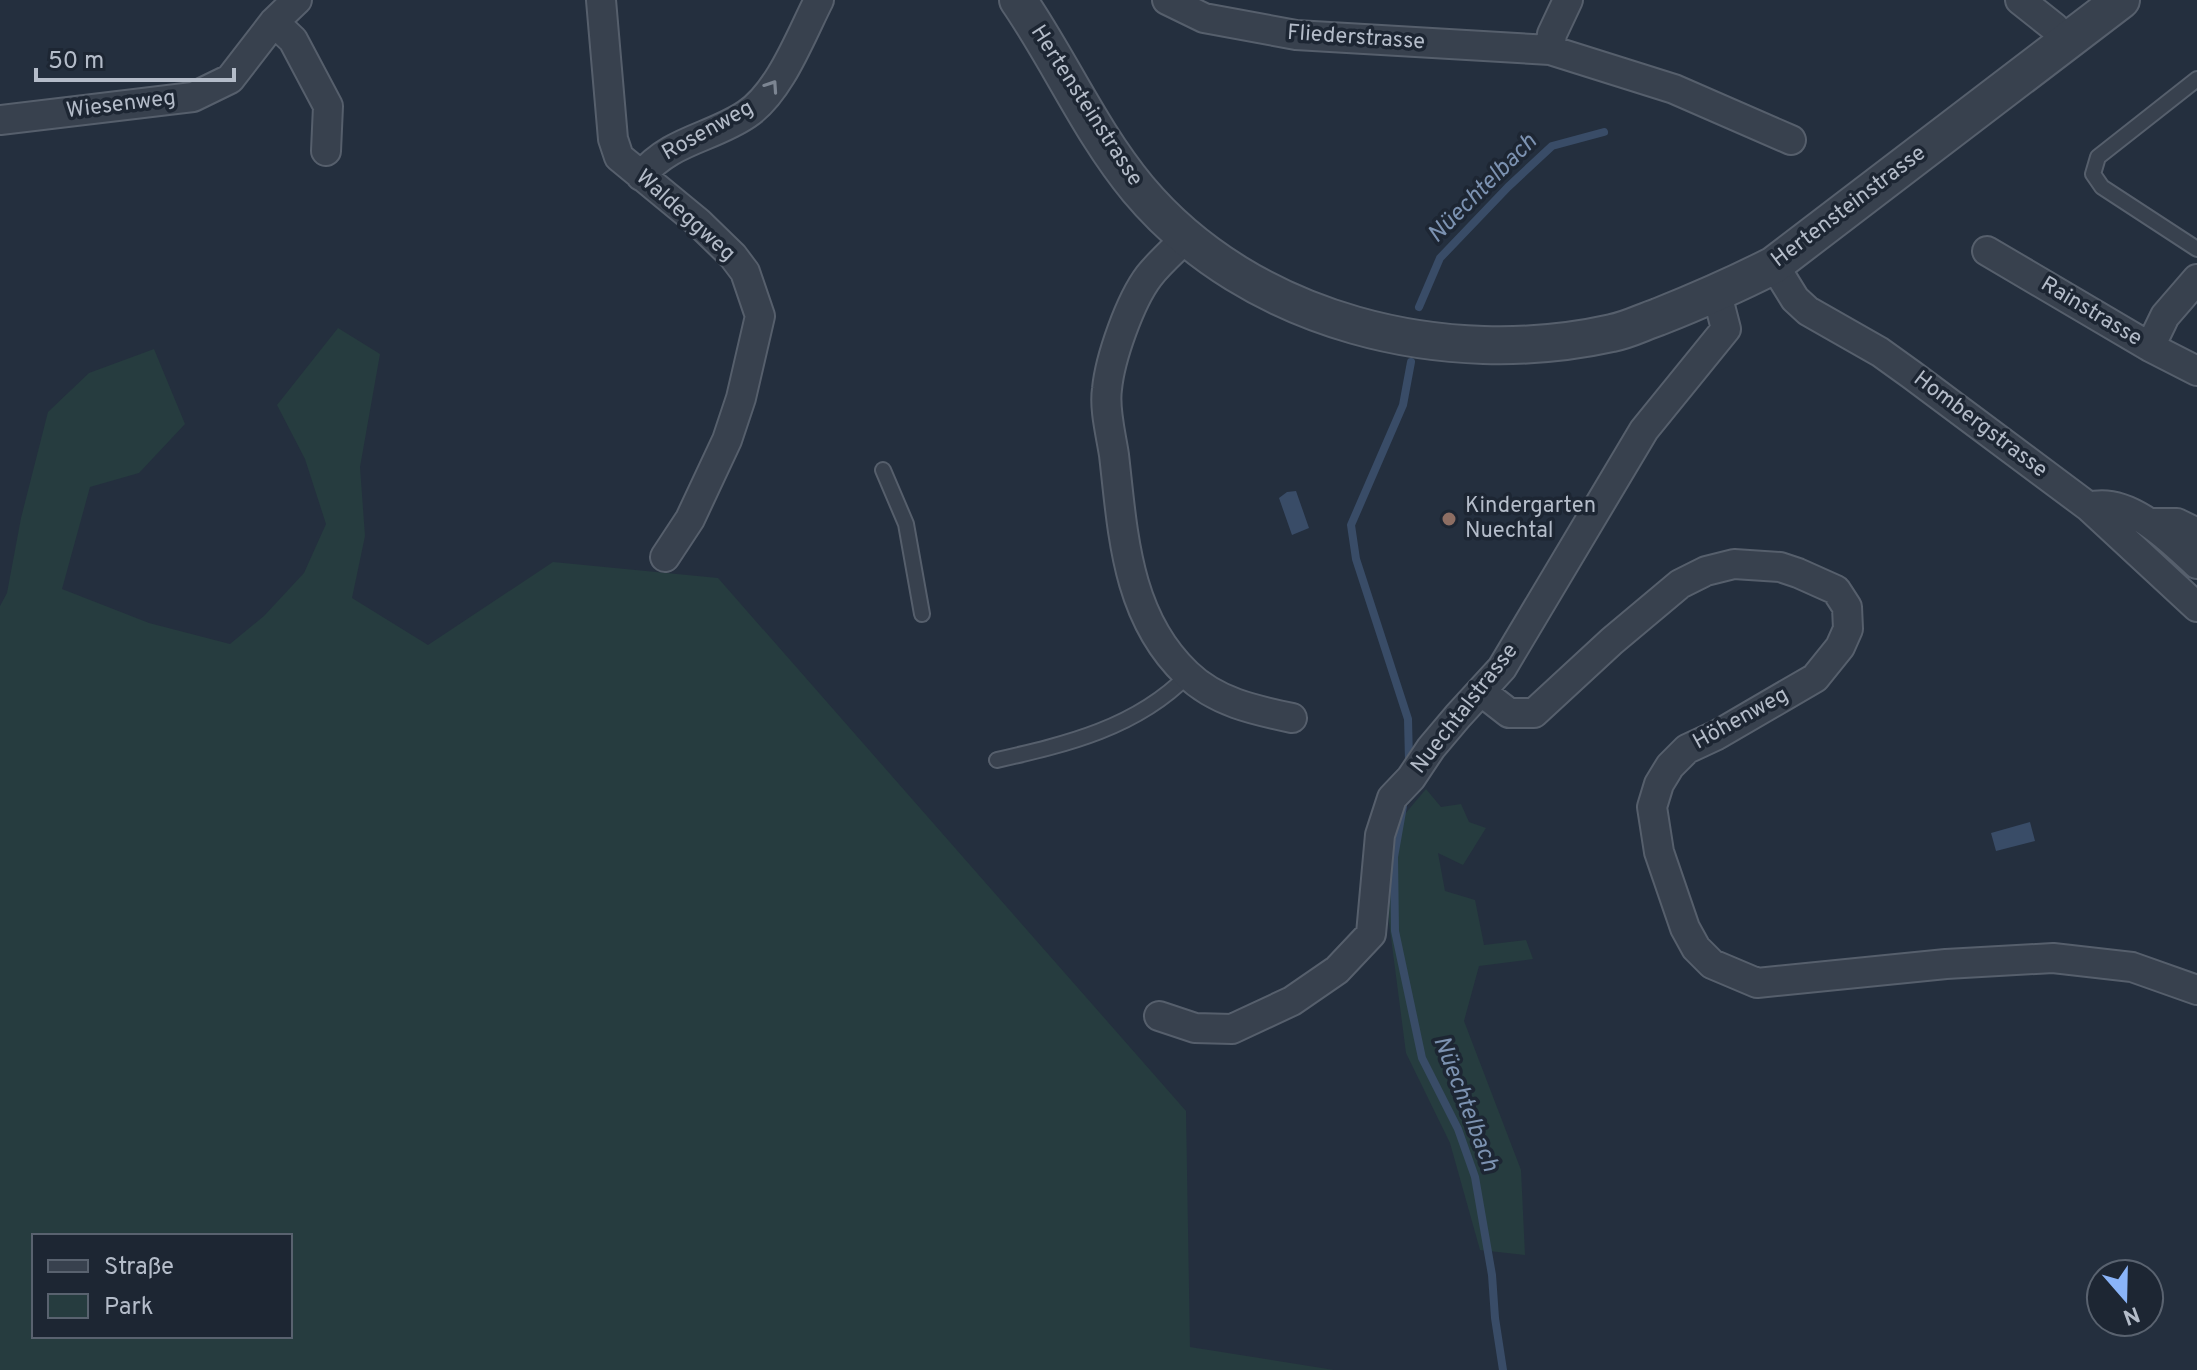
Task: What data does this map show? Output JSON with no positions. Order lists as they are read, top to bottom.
{
  "streets": {
    "street": [
      "Fliederstrasse",
      "Wiesenweg",
      "Hertensteinstrasse",
      "Rosenweg",
      "Waldeggweg",
      "Rainstrasse",
      "Hombergstrasse",
      "Nuechtalstrasse",
      "Höhenweg"
    ]
  },
  "crossings": [
    ["Hertensteinstrasse", "Hombergstrasse"],
    ["Hertensteinstrasse", "Nuechtalstrasse"],
    ["Rosenweg", "Waldeggweg"],
    ["Nuechtalstrasse", "Höhenweg"]
  ],
  "one_way": ["Rosenweg"],
  "water": ["Nüechtelbach"],
  "places": ["Kindergarten Nuechtal"],
  "legend": ["Straße", "Park"],
  "scale_bar": "50 m",
  "north": "bottom"
}
